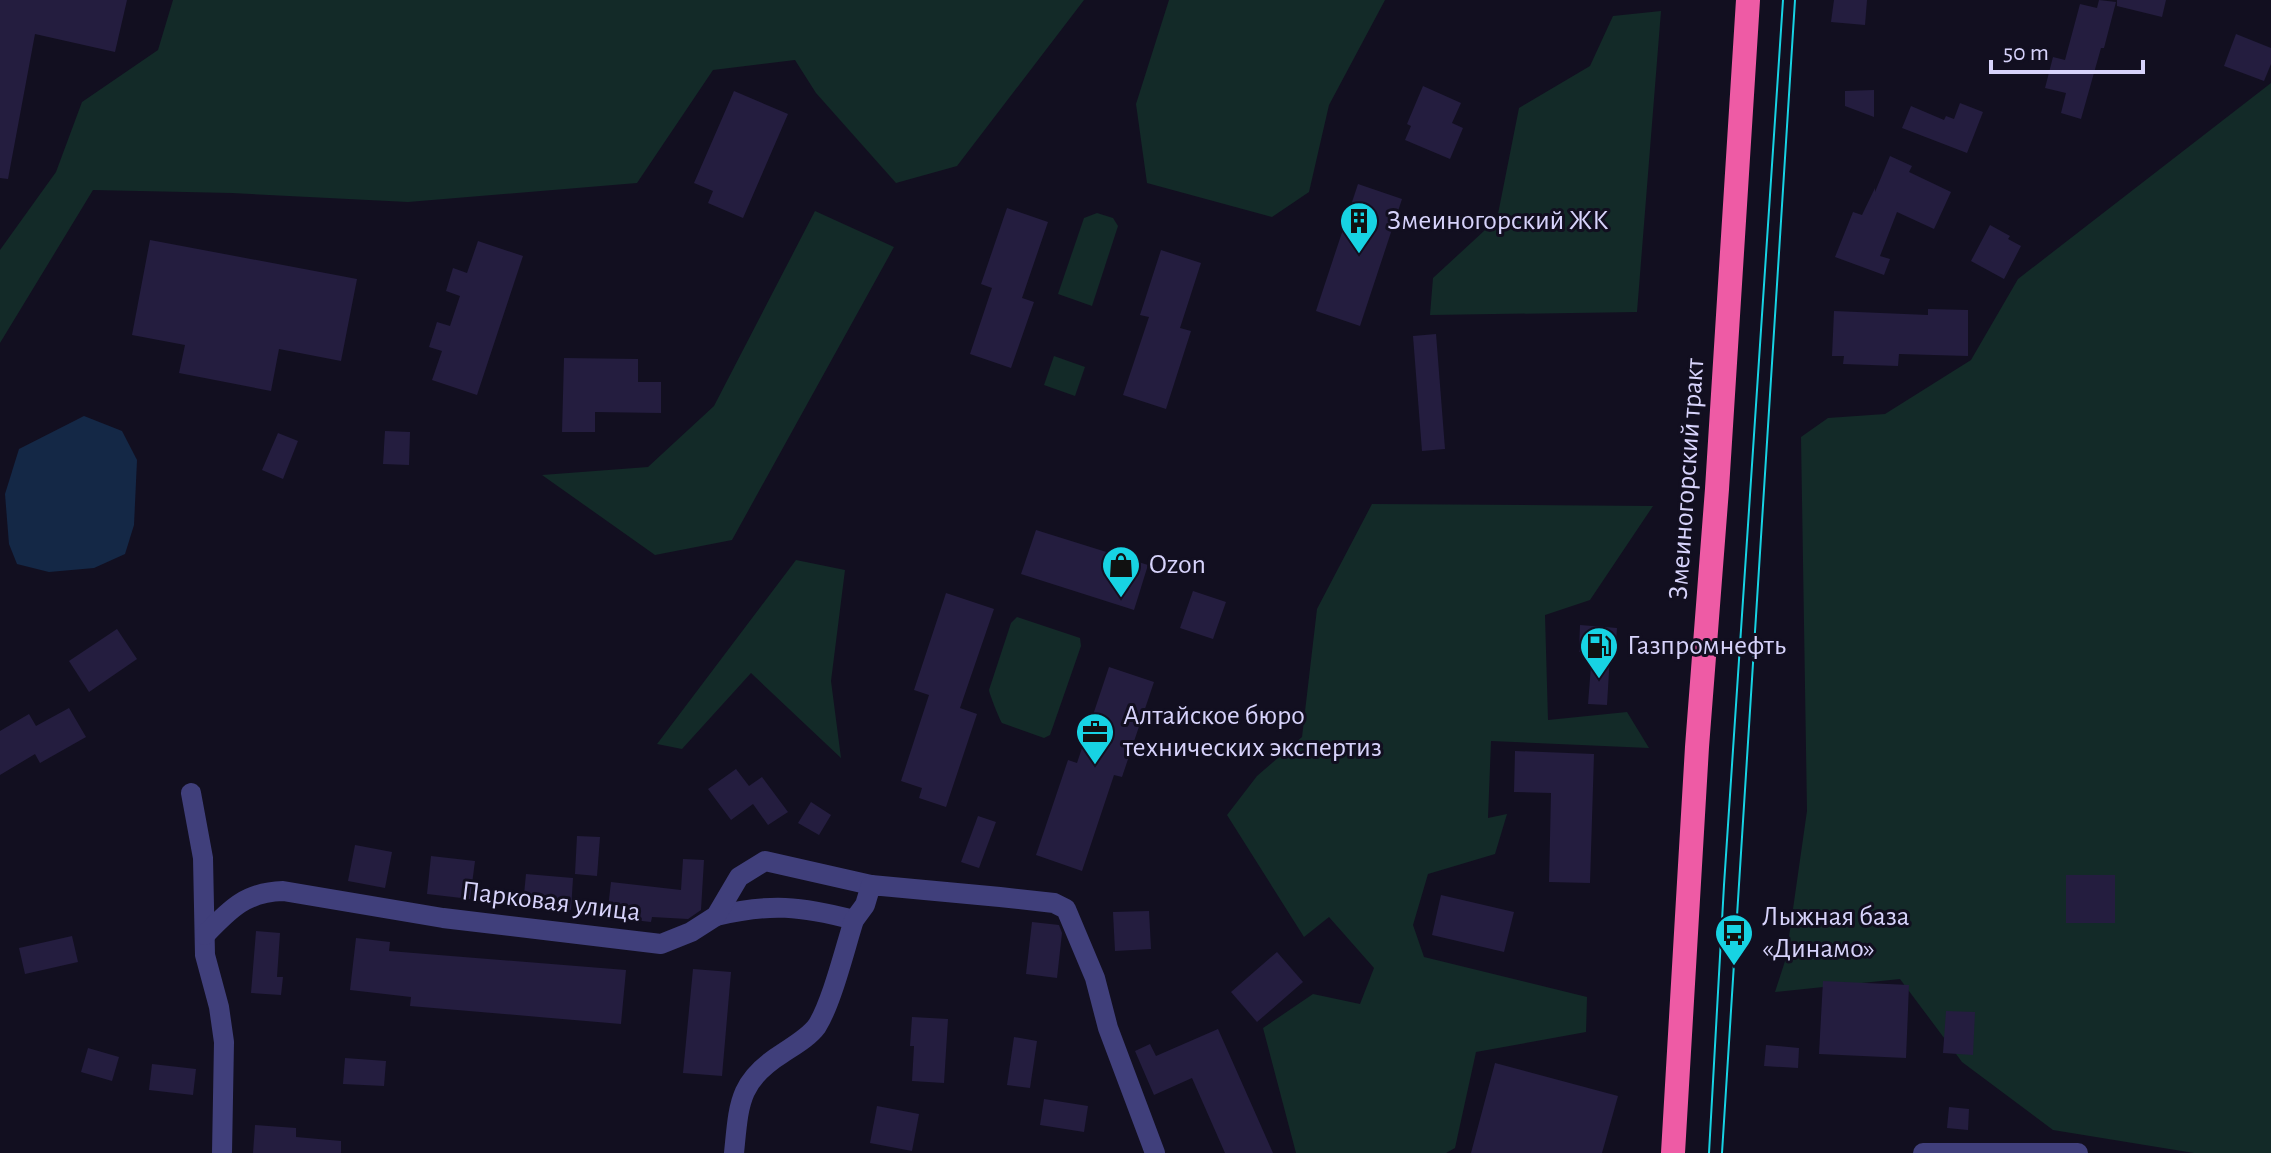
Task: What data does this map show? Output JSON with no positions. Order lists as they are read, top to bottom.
{
  "streets": {
    "highway": ["Змеиногорский тракт"],
    "street": ["Парковая улица"]
  },
  "places": {
    "building": ["Змеиногорский ЖК"],
    "shop": ["Ozon"],
    "fuel station": ["Газпромнефть"],
    "office": ["Алтайское бюро технических экспертиз"],
    "bus stop": ["Лыжная база «Динамо»"]
  },
  "scale_bar": "50 m"
}
